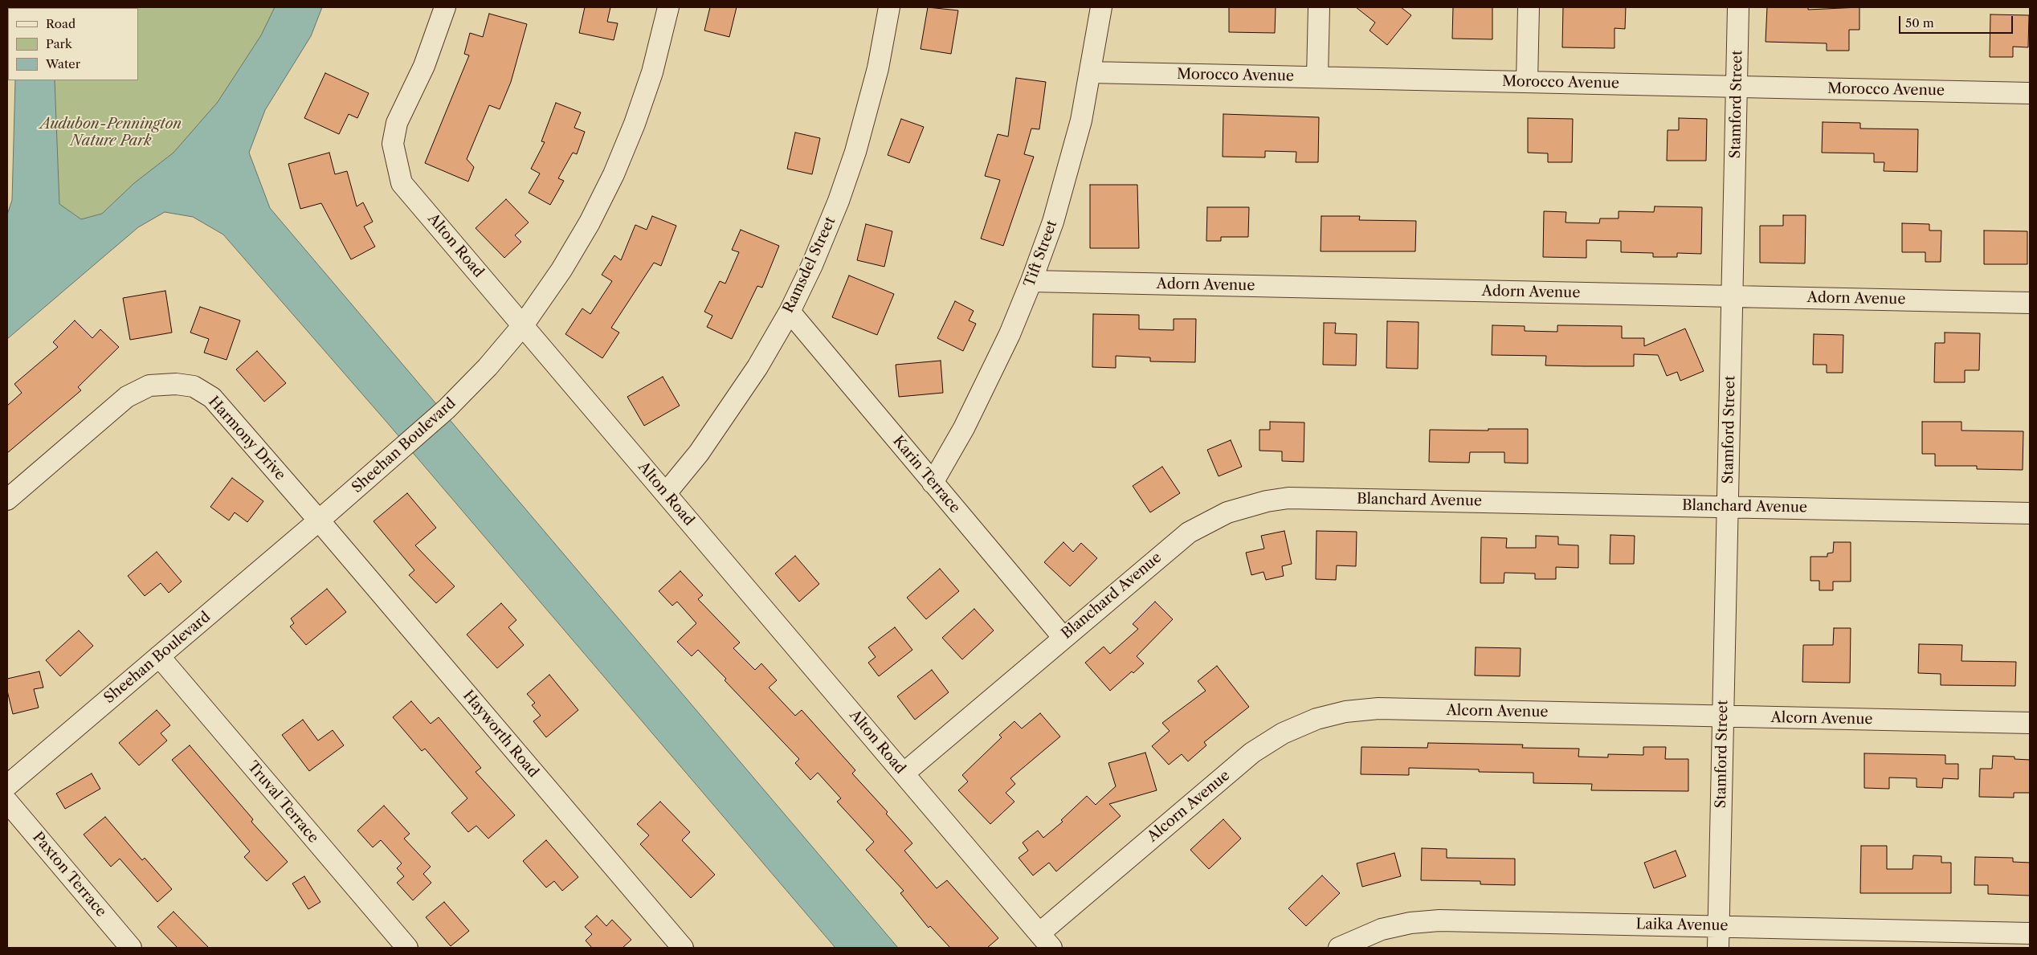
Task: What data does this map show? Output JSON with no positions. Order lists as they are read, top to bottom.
{
  "streets": {
    "street": [
      "Morocco Avenue",
      "Stamford Street",
      "Alton Road",
      "Tift Street",
      "Ramsdel Street",
      "Adorn Avenue",
      "Harmony Drive",
      "Sheehan Boulevard",
      "Karin Terrace",
      "Blanchard Avenue",
      "Alcorn Avenue",
      "Hayworth Road",
      "Truval Terrace",
      "Paxton Terrace",
      "Laika Avenue"
    ]
  },
  "crossings": [
    ["Morocco Avenue", "Stamford Street"],
    ["Morocco Avenue", "Tift Street"],
    ["Stamford Street", "Adorn Avenue"],
    ["Stamford Street", "Blanchard Avenue"],
    ["Stamford Street", "Alcorn Avenue"],
    ["Stamford Street", "Laika Avenue"],
    ["Alton Road", "Ramsdel Street"],
    ["Alton Road", "Sheehan Boulevard"],
    ["Alton Road", "Blanchard Avenue"],
    ["Alton Road", "Alcorn Avenue"],
    ["Tift Street", "Adorn Avenue"],
    ["Tift Street", "Karin Terrace"],
    ["Ramsdel Street", "Karin Terrace"],
    ["Harmony Drive", "Sheehan Boulevard"],
    ["Harmony Drive", "Hayworth Road"],
    ["Sheehan Boulevard", "Hayworth Road"],
    ["Sheehan Boulevard", "Truval Terrace"],
    ["Karin Terrace", "Blanchard Avenue"]
  ],
  "parks": ["Audubon-Pennington Nature Park"],
  "legend": ["Road", "Park", "Water"],
  "scale_bar": "50 m"
}
